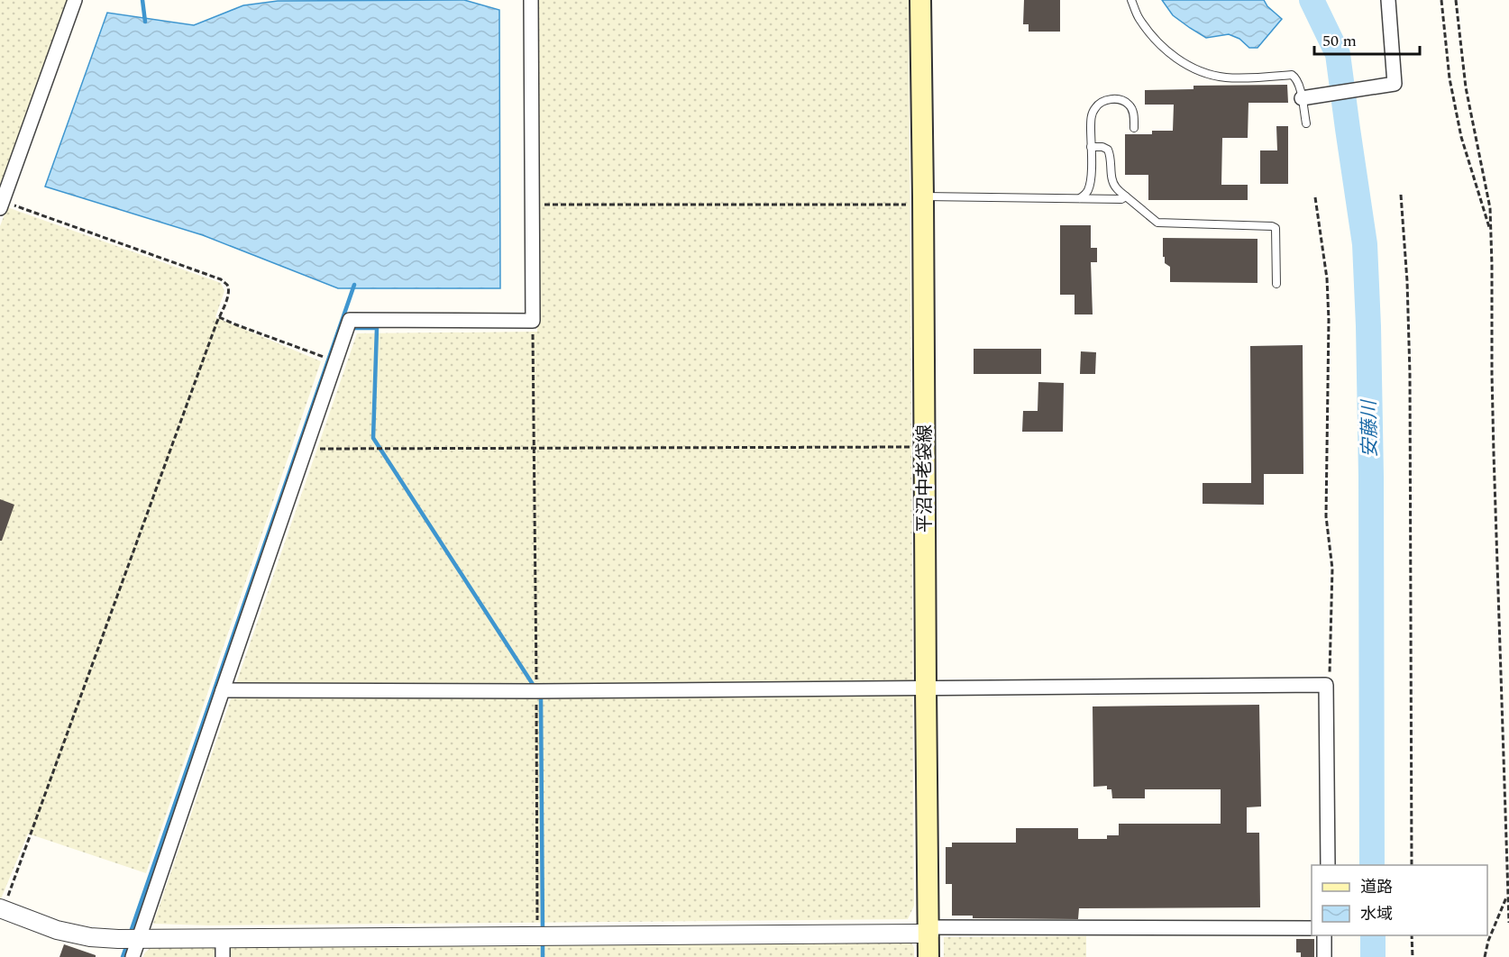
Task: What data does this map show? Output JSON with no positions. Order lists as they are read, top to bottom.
{
  "streets": {
    "main road": ["平沼中老袋線"]
  },
  "water": ["安藤川"],
  "legend": ["道路", "水域"],
  "scale_bar": "50 m"
}
